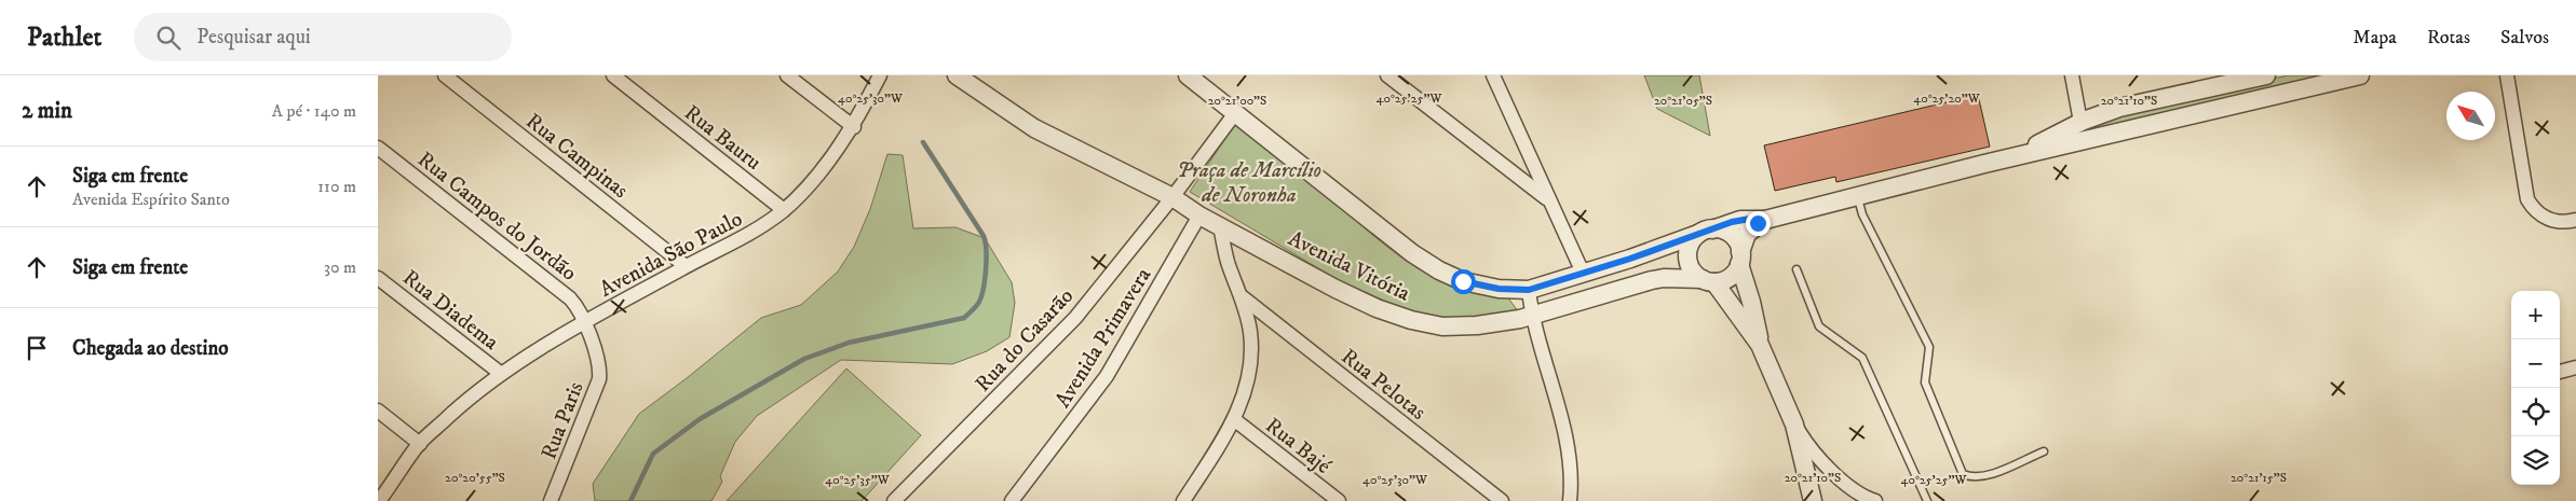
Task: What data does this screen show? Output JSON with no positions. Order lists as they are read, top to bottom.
{
  "streets": {
    "street": [
      "Rua Bauru",
      "Rua Campinas",
      "Rua Campos do Jordão",
      "Avenida São Paulo",
      "Avenida Vitória",
      "Rua Diadema",
      "Avenida Primavera",
      "Rua do Casarão",
      "Rua Pelotas",
      "Rua Paris",
      "Rua Bajé"
    ]
  },
  "crossings": [
    ["Rua Bauru", "Avenida São Paulo"],
    ["Rua Campinas", "Avenida São Paulo"],
    ["Rua Campos do Jordão", "Avenida São Paulo"],
    ["Rua Campos do Jordão", "Rua Paris"],
    ["Avenida São Paulo", "Rua Diadema"],
    ["Avenida São Paulo", "Rua Paris"],
    ["Avenida Vitória", "Avenida Primavera"],
    ["Avenida Vitória", "Rua do Casarão"]
  ],
  "parks": ["Praça de Marcílio de Noronha"],
  "north": "top left",
  "page": {
    "header": "Pathlet",
    "search": "Pesquisar aqui",
    "nav": ["Mapa", "Rotas", "Salvos"],
    "heading": ["2 min", "A pé · 140 m"],
    "list": [
      ["Siga em frente", "Avenida Espírito Santo", "110 m"],
      ["Siga em frente", "30 m"],
      "Chegada ao destino"
    ],
    "map_buttons": ["+", "−"]
  },
  "coordinates": [
    "40°25'30\"W",
    "40°25'25\"W",
    "40°25'20\"W",
    "20°21'00\"S",
    "20°21'05\"S",
    "20°21'10\"S",
    "20°20'55\"S",
    "20°21'15\"S",
    "40°25'35\"W"
  ]
}
